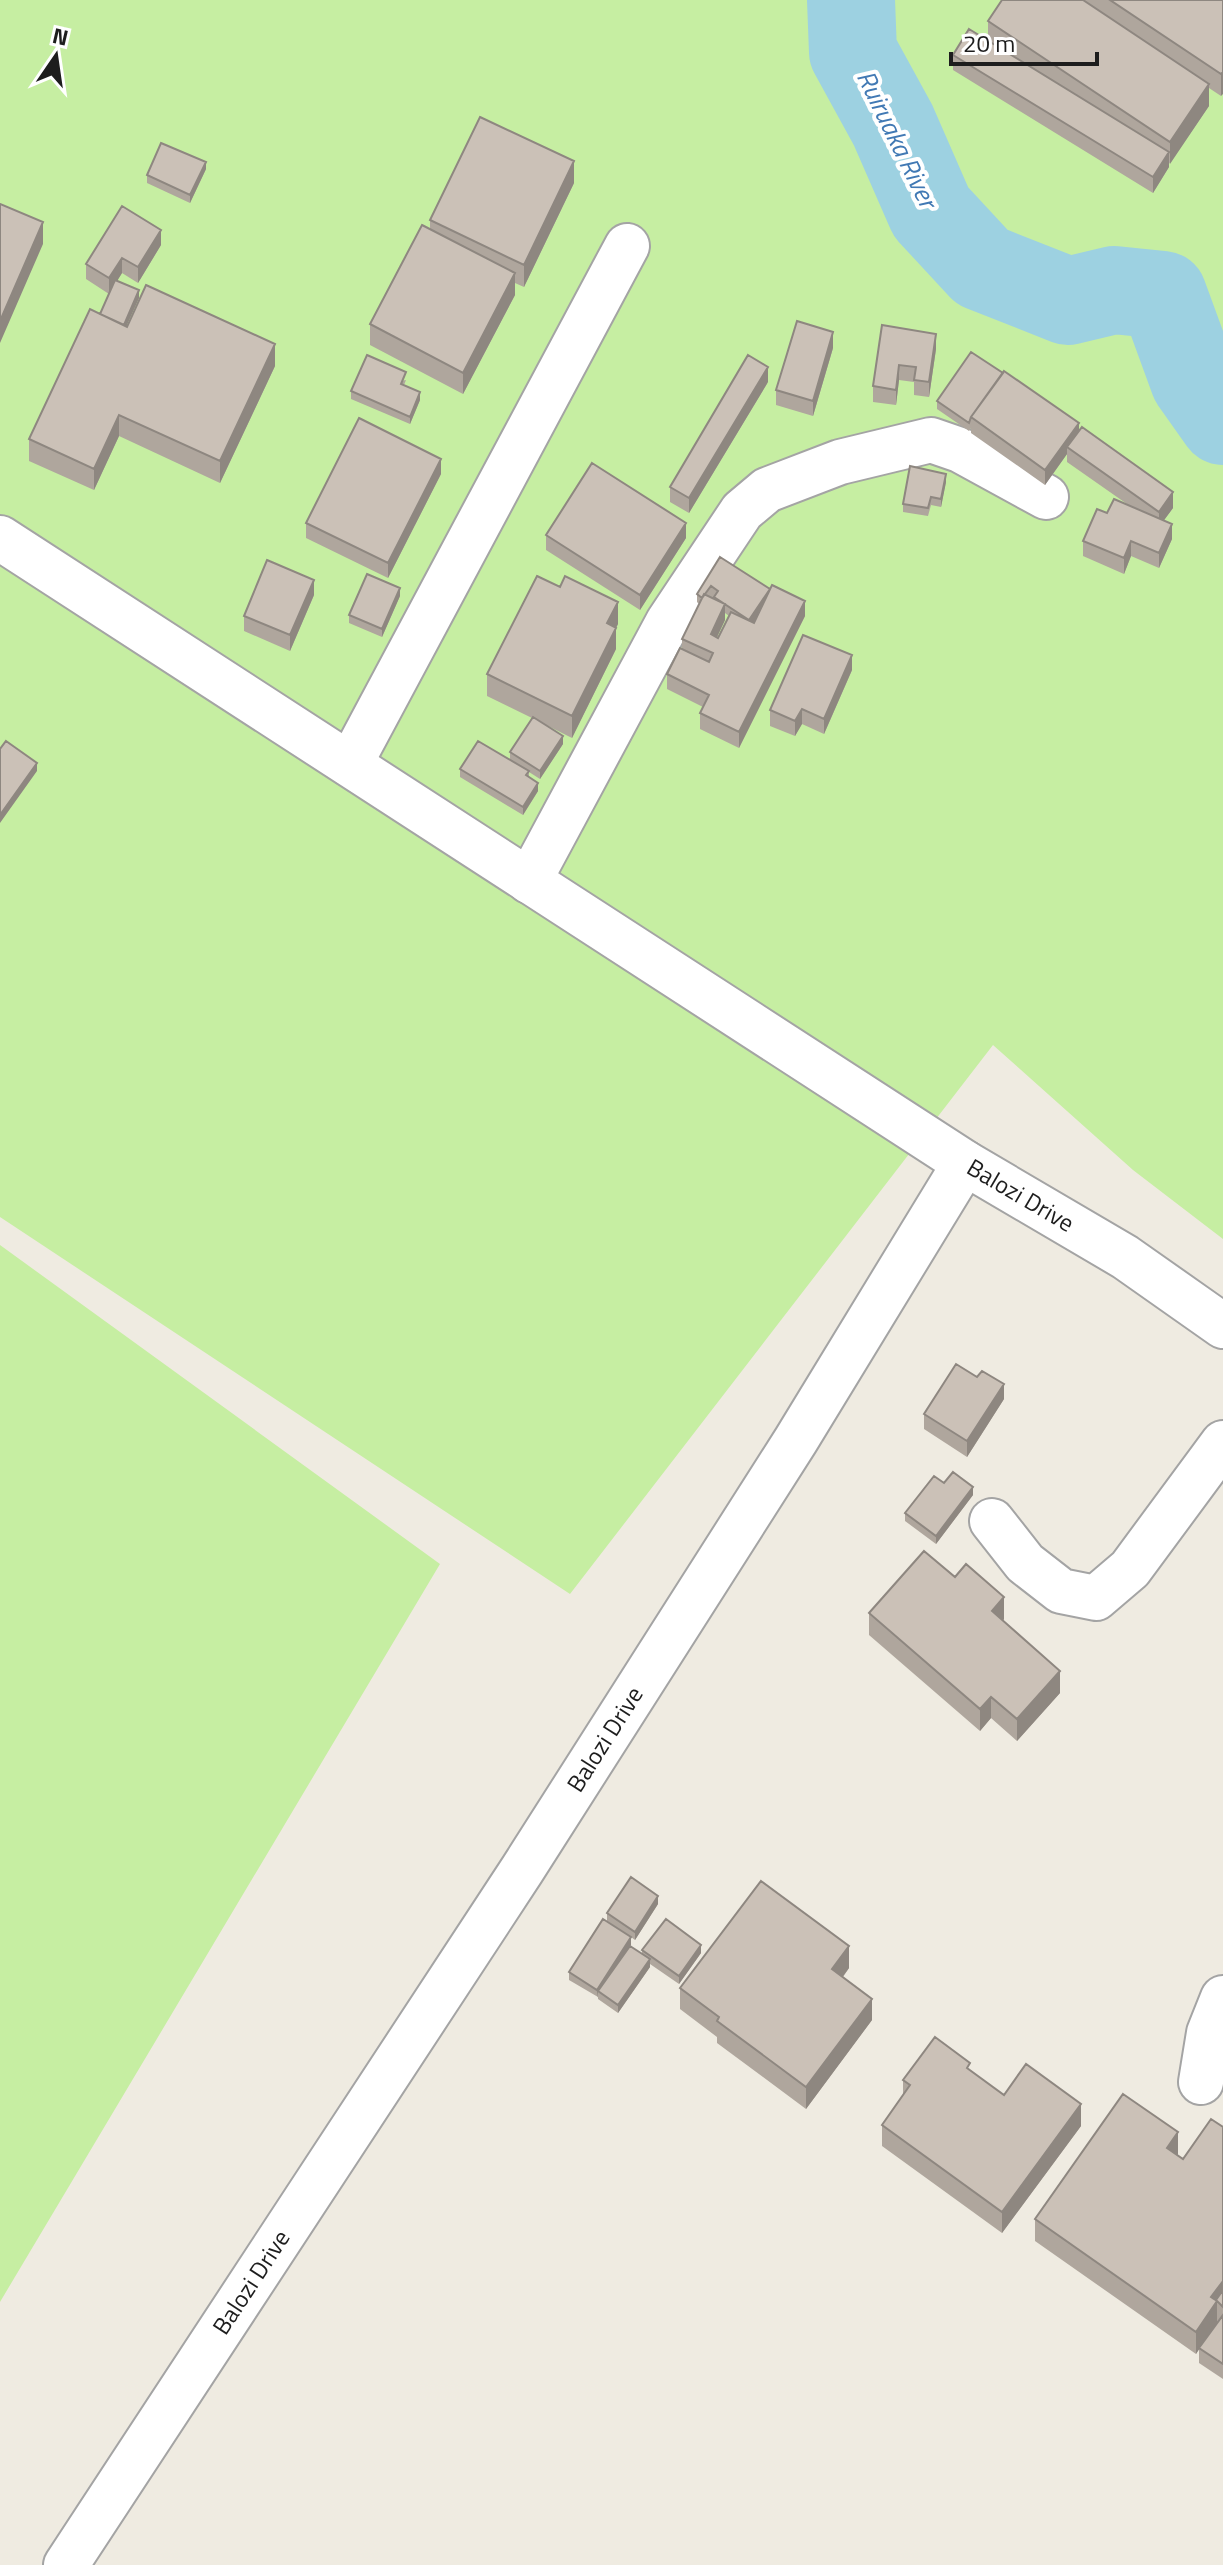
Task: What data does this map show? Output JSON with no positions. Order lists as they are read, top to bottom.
{
  "streets": {
    "street": ["Balozi Drive"]
  },
  "water": ["Ruiruaka River"],
  "scale_bar": "20 m",
  "north": "top"
}
